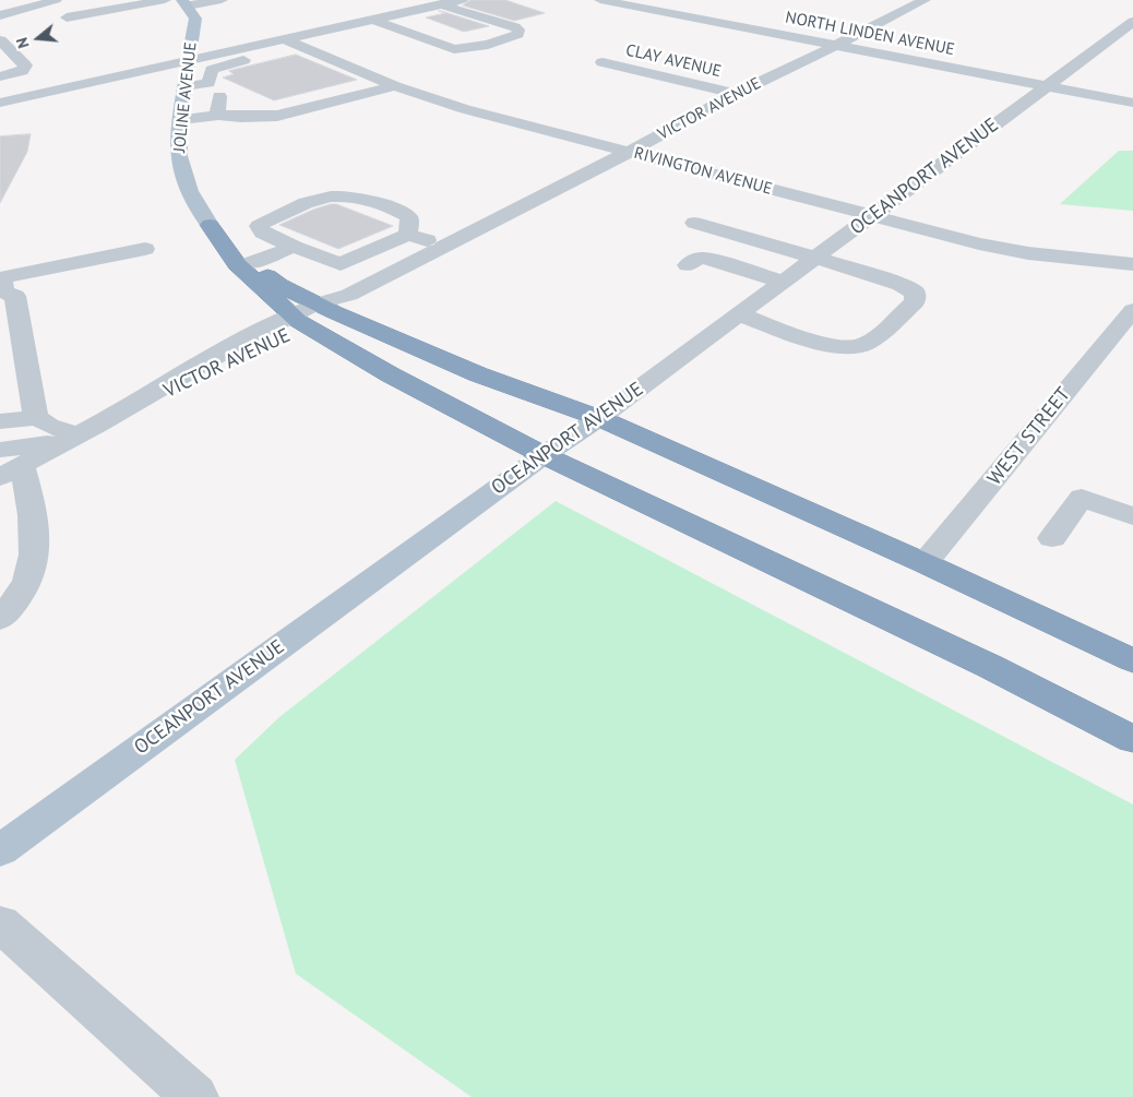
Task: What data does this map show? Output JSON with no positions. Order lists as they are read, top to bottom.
{
  "streets": {
    "main road": ["JOLINE AVENUE", "OCEANPORT AVENUE"],
    "street": [
      "NORTH LINDEN AVENUE",
      "CLAY AVENUE",
      "VICTOR AVENUE",
      "RIVINGTON AVENUE",
      "WEST STREET"
    ]
  },
  "crossings": [
    ["NORTH LINDEN AVENUE", "VICTOR AVENUE"],
    ["NORTH LINDEN AVENUE", "OCEANPORT AVENUE"],
    ["CLAY AVENUE", "VICTOR AVENUE"],
    ["VICTOR AVENUE", "RIVINGTON AVENUE"],
    ["RIVINGTON AVENUE", "OCEANPORT AVENUE"]
  ],
  "north": "left"
}
